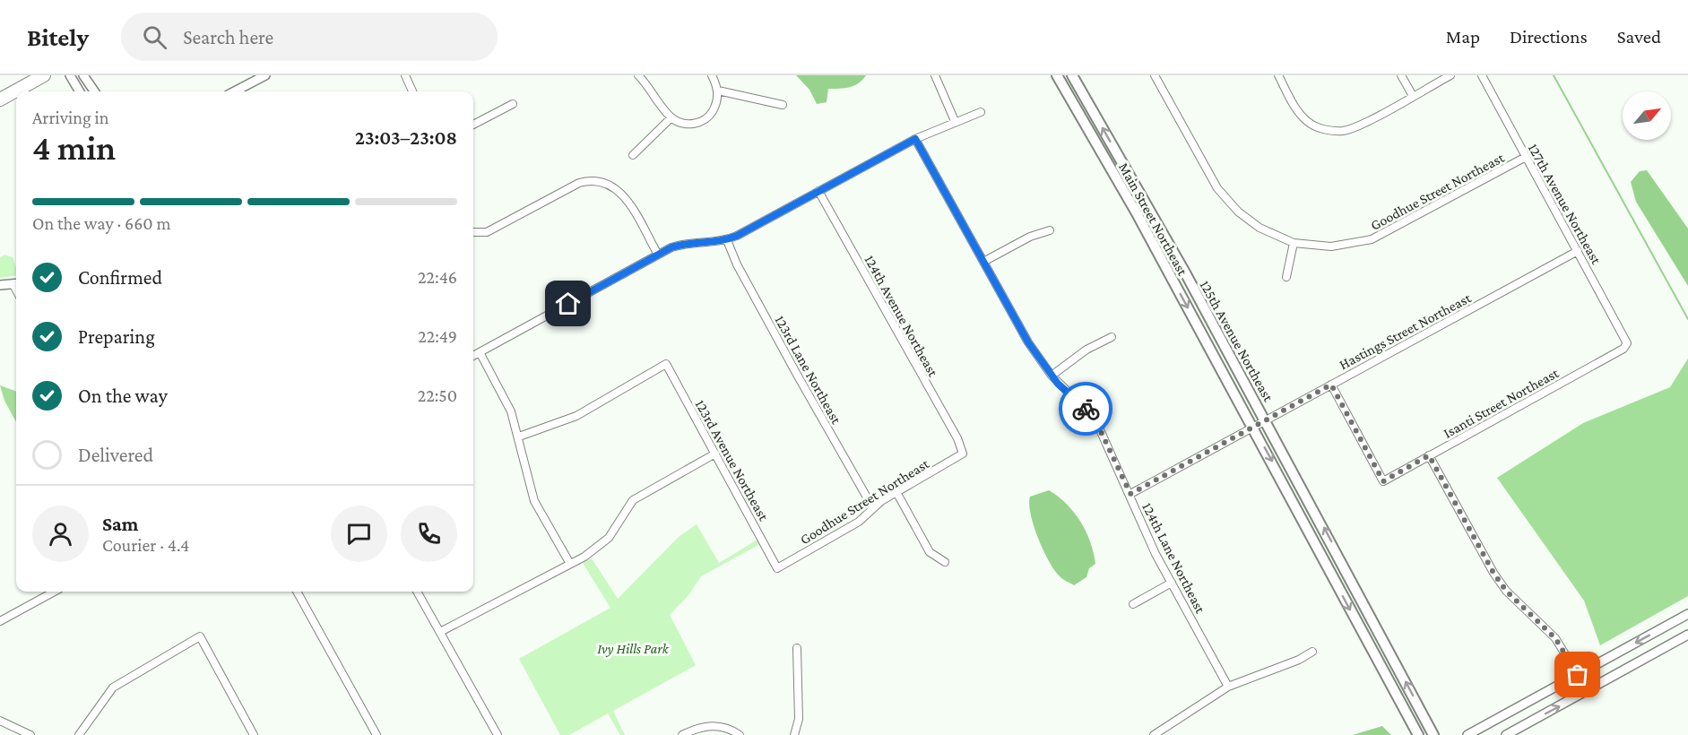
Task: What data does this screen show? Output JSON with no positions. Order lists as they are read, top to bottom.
{
  "streets": {
    "main road": ["Main Street Northeast", "125th Avenue Northeast"],
    "street": [
      "Goodhue Street Northeast",
      "127th Avenue Northeast",
      "124th Avenue Northeast",
      "Hastings Street Northeast",
      "123rd Lane Northeast",
      "Isanti Street Northeast",
      "123rd Avenue Northeast",
      "124th Lane Northeast"
    ]
  },
  "crossings": [
    ["Goodhue Street Northeast", "127th Avenue Northeast"],
    ["Goodhue Street Northeast", "124th Avenue Northeast"],
    ["Goodhue Street Northeast", "123rd Lane Northeast"],
    ["Goodhue Street Northeast", "123rd Avenue Northeast"],
    ["127th Avenue Northeast", "Hastings Street Northeast"],
    ["127th Avenue Northeast", "Isanti Street Northeast"],
    ["Main Street Northeast", "Hastings Street Northeast"],
    ["Hastings Street Northeast", "125th Avenue Northeast"],
    ["Hastings Street Northeast", "Isanti Street Northeast"],
    ["Hastings Street Northeast", "124th Lane Northeast"]
  ],
  "one_way": ["Main Street Northeast", "125th Avenue Northeast"],
  "parks": ["Ivy Hills Park"],
  "north": "top right",
  "page": {
    "header": "Bitely",
    "search": "Search here",
    "nav": ["Map", "Directions", "Saved"],
    "heading": ["4 min", "Arriving in", "23:03–23:08"],
    "panel": ["Sam", "Courier · 4.4"],
    "bar": "On the way · 660 m",
    "list": [
      ["Confirmed", "22:46"],
      ["Preparing", "22:49"],
      ["On the way", "22:50"],
      "Delivered"
    ]
  }
}
